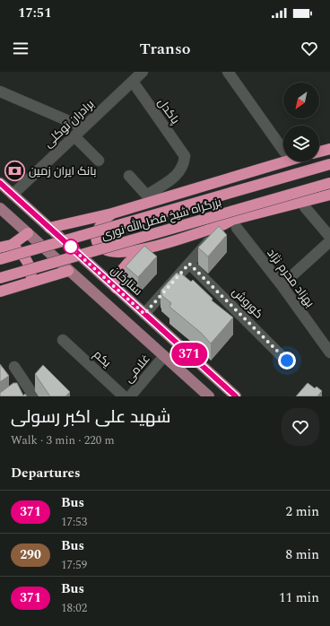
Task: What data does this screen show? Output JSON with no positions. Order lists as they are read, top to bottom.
{
  "streets": {
    "highway": ["بزرگراه شیخ فضل‌الله نوری"],
    "main road": ["ستارخان"],
    "street": [
      "پاکدل",
      "برادران توکلی",
      "بهزاد محرم نژاد",
      "کوروش",
      "یکم",
      "غلامی"
    ]
  },
  "crossings": [
    ["پاکدل", "برادران توکلی"],
    ["برادران توکلی", "ستارخان"]
  ],
  "places": {
    "bank": ["بانک ایران زمین"]
  },
  "lines": ["bus line 371"],
  "north": "bottom left",
  "page": {
    "status": "17:51",
    "header": "Transo",
    "on_map": "371",
    "heading": [
      ["شهید علی اکبر رسولی", "Walk · 3 min · 220 m"],
      "Departures"
    ],
    "list": [
      {
        "mark": "371",
        "name": "Bus",
        "note": "17:53",
        "value": "2 min"
      },
      {
        "mark": "290",
        "name": "Bus",
        "note": "17:59",
        "value": "8 min"
      },
      {
        "mark": "371",
        "name": "Bus",
        "note": "18:02",
        "value": "11 min"
      }
    ]
  }
}
